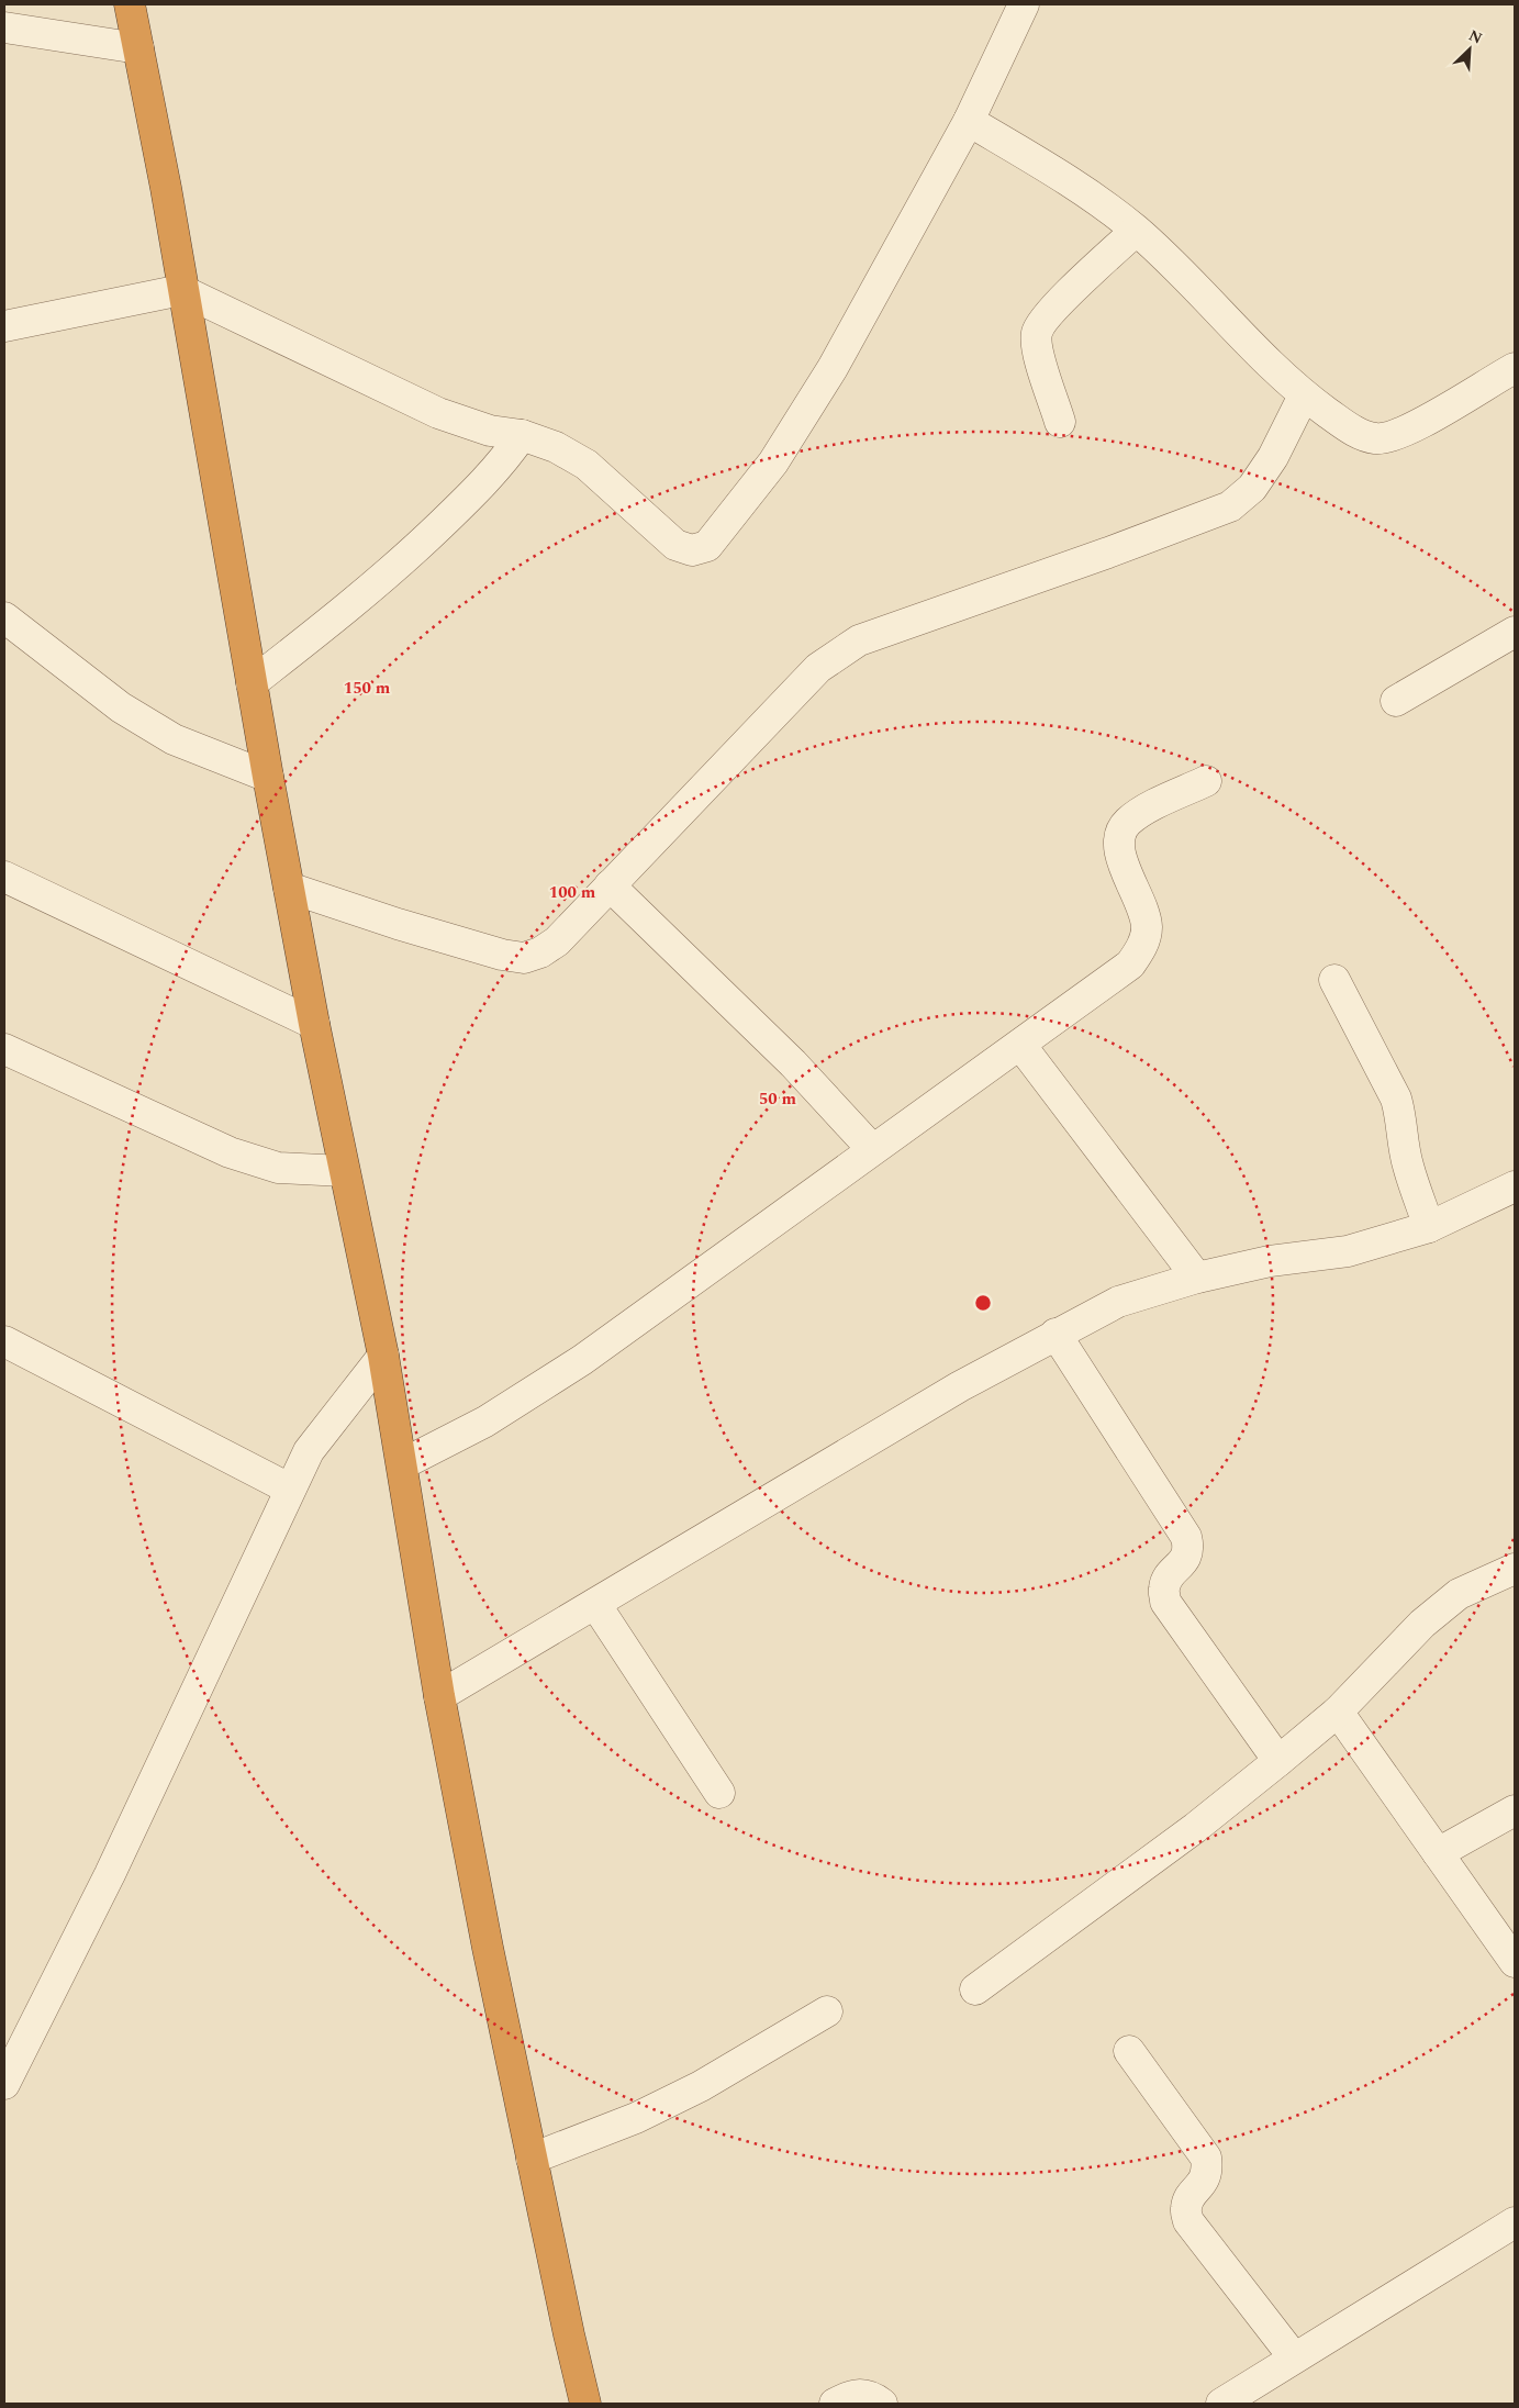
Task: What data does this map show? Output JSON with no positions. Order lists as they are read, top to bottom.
{
  "north": "top right",
  "rings": ["150 m", "100 m", "50 m"]
}
